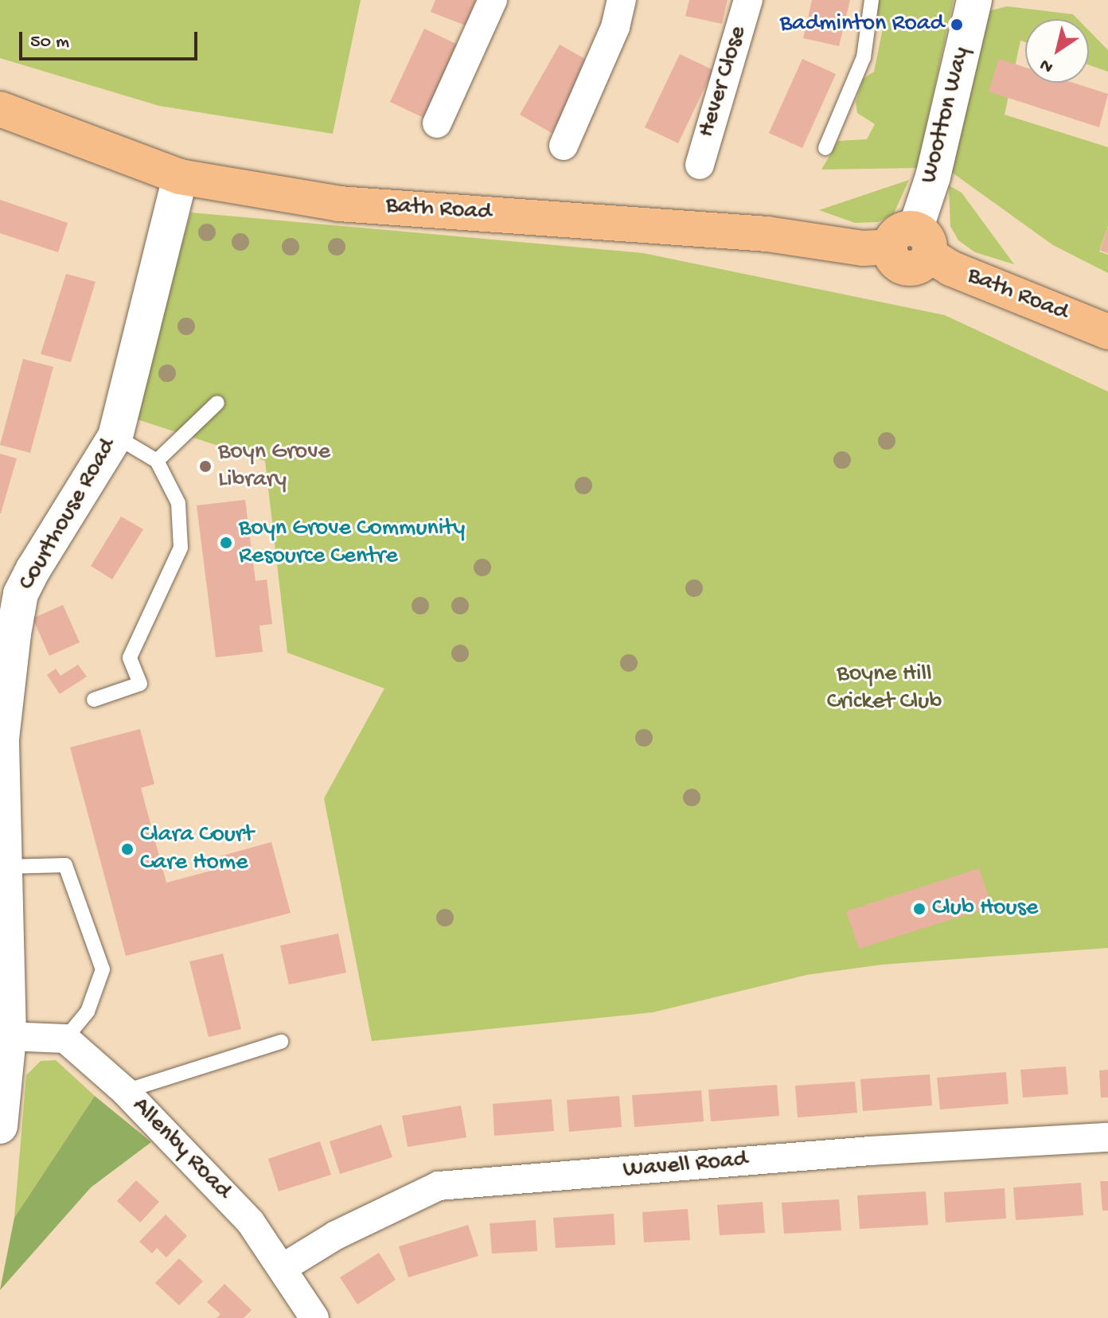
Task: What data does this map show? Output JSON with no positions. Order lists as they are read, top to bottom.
{
  "streets": {
    "main road": ["Bath Road"],
    "street": [
      "Hever Close",
      "Wootton Way",
      "Courthouse Road",
      "Allenby Road",
      "Wavell Road"
    ]
  },
  "crossings": [
    ["Wootton Way", "Bath Road"],
    ["Bath Road", "Courthouse Road"],
    ["Allenby Road", "Wavell Road"]
  ],
  "parks": ["Boyne Hill Cricket Club"],
  "places": [
    "Badminton Road",
    "Boyn Grove Library",
    "Boyn Grove Community Resource Centre",
    "Clara Court Care Home",
    "Club House"
  ],
  "scale_bar": "50 m",
  "north": "bottom left"
}
